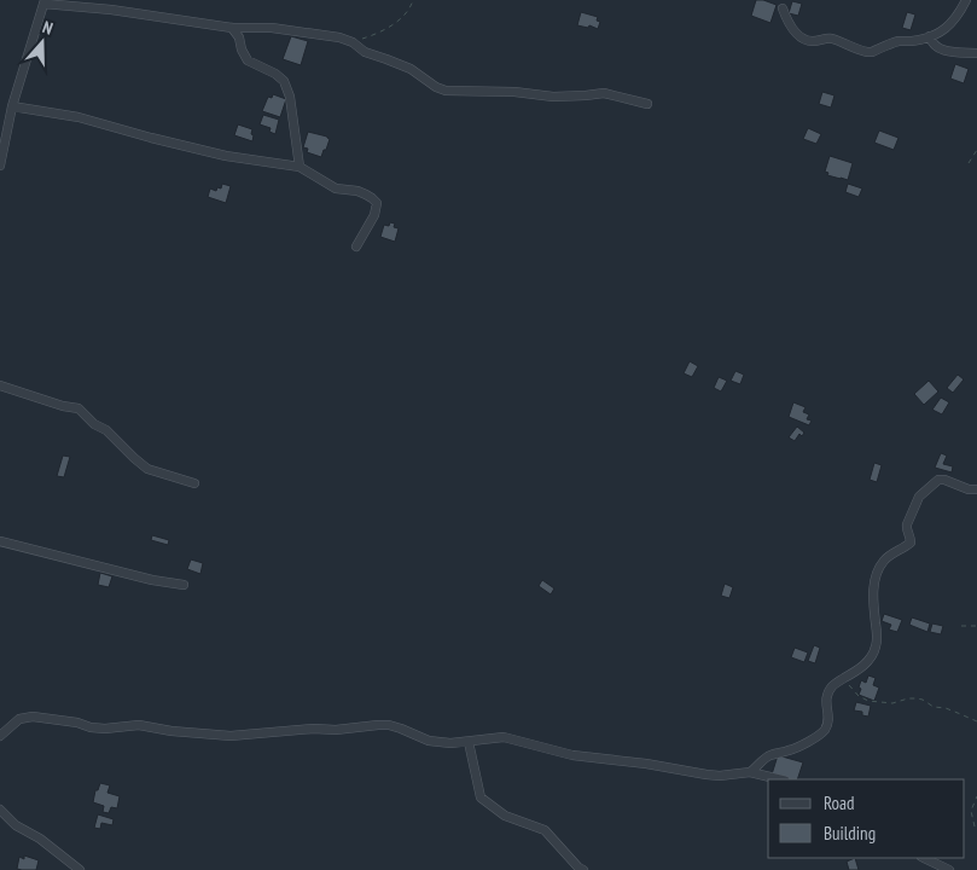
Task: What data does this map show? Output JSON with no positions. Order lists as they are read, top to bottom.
{
  "legend": ["Road", "Building"],
  "north": "top"
}
